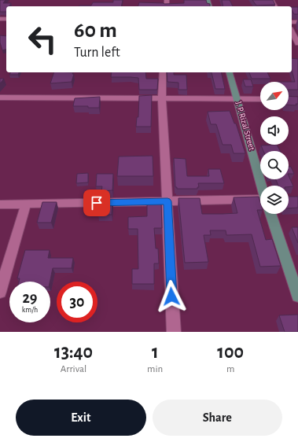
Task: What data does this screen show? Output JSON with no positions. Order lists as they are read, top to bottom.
{
  "streets": {
    "main road": ["J. P. Rizal Street"]
  },
  "north": "top right",
  "page": {
    "turn": ["60 m", "Turn left"],
    "speed": "29 km/h",
    "limit": "30",
    "eta": [
      "13:40",
      "Arrival",
      "1",
      "min",
      "100",
      "m"
    ],
    "buttons": ["Exit", "Share"]
  }
}
